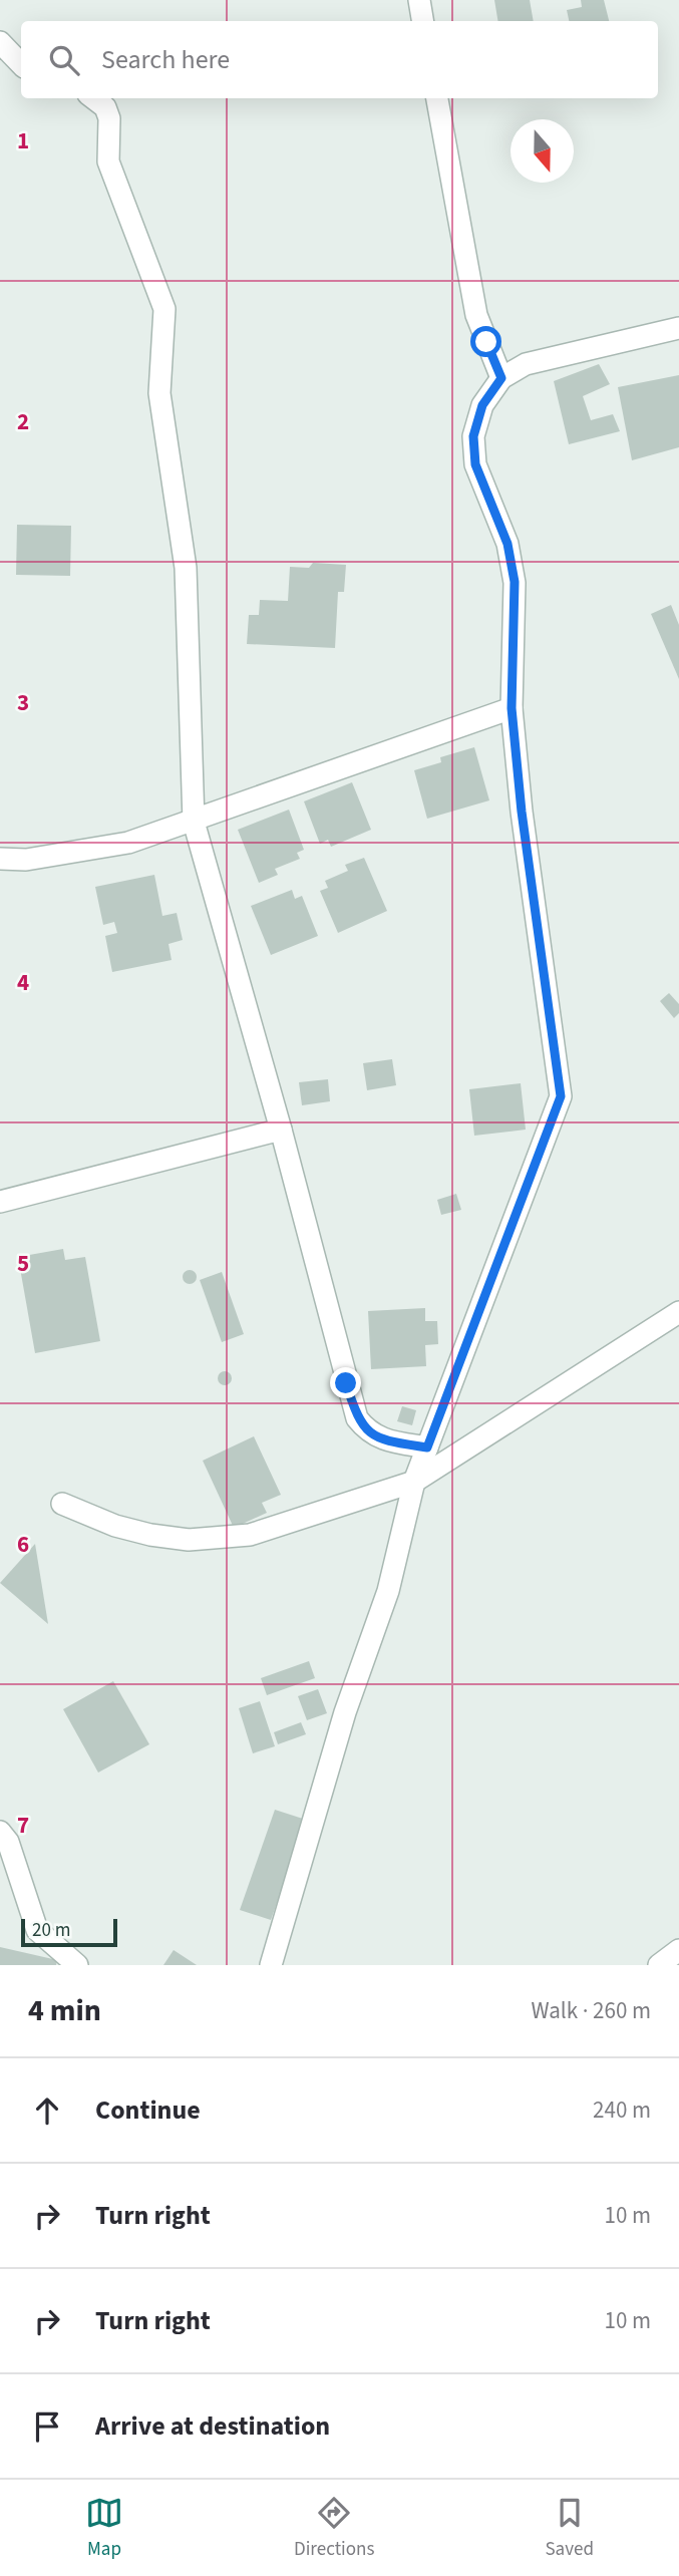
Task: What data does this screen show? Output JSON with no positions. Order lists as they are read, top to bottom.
{
  "scale_bar": "20 m",
  "north": "bottom",
  "page": {
    "search": "Search here",
    "scale": "20 m",
    "heading": ["4 min", "Walk · 260 m"],
    "list": [
      ["Continue", "240 m"],
      ["Turn right", "10 m"],
      ["Turn right", "10 m"],
      "Arrive at destination"
    ],
    "nav": ["Map", "Directions", "Saved"]
  },
  "grid": {
    "rows": [
      "1",
      "2",
      "3",
      "4",
      "5",
      "6",
      "7"
    ]
  }
}
